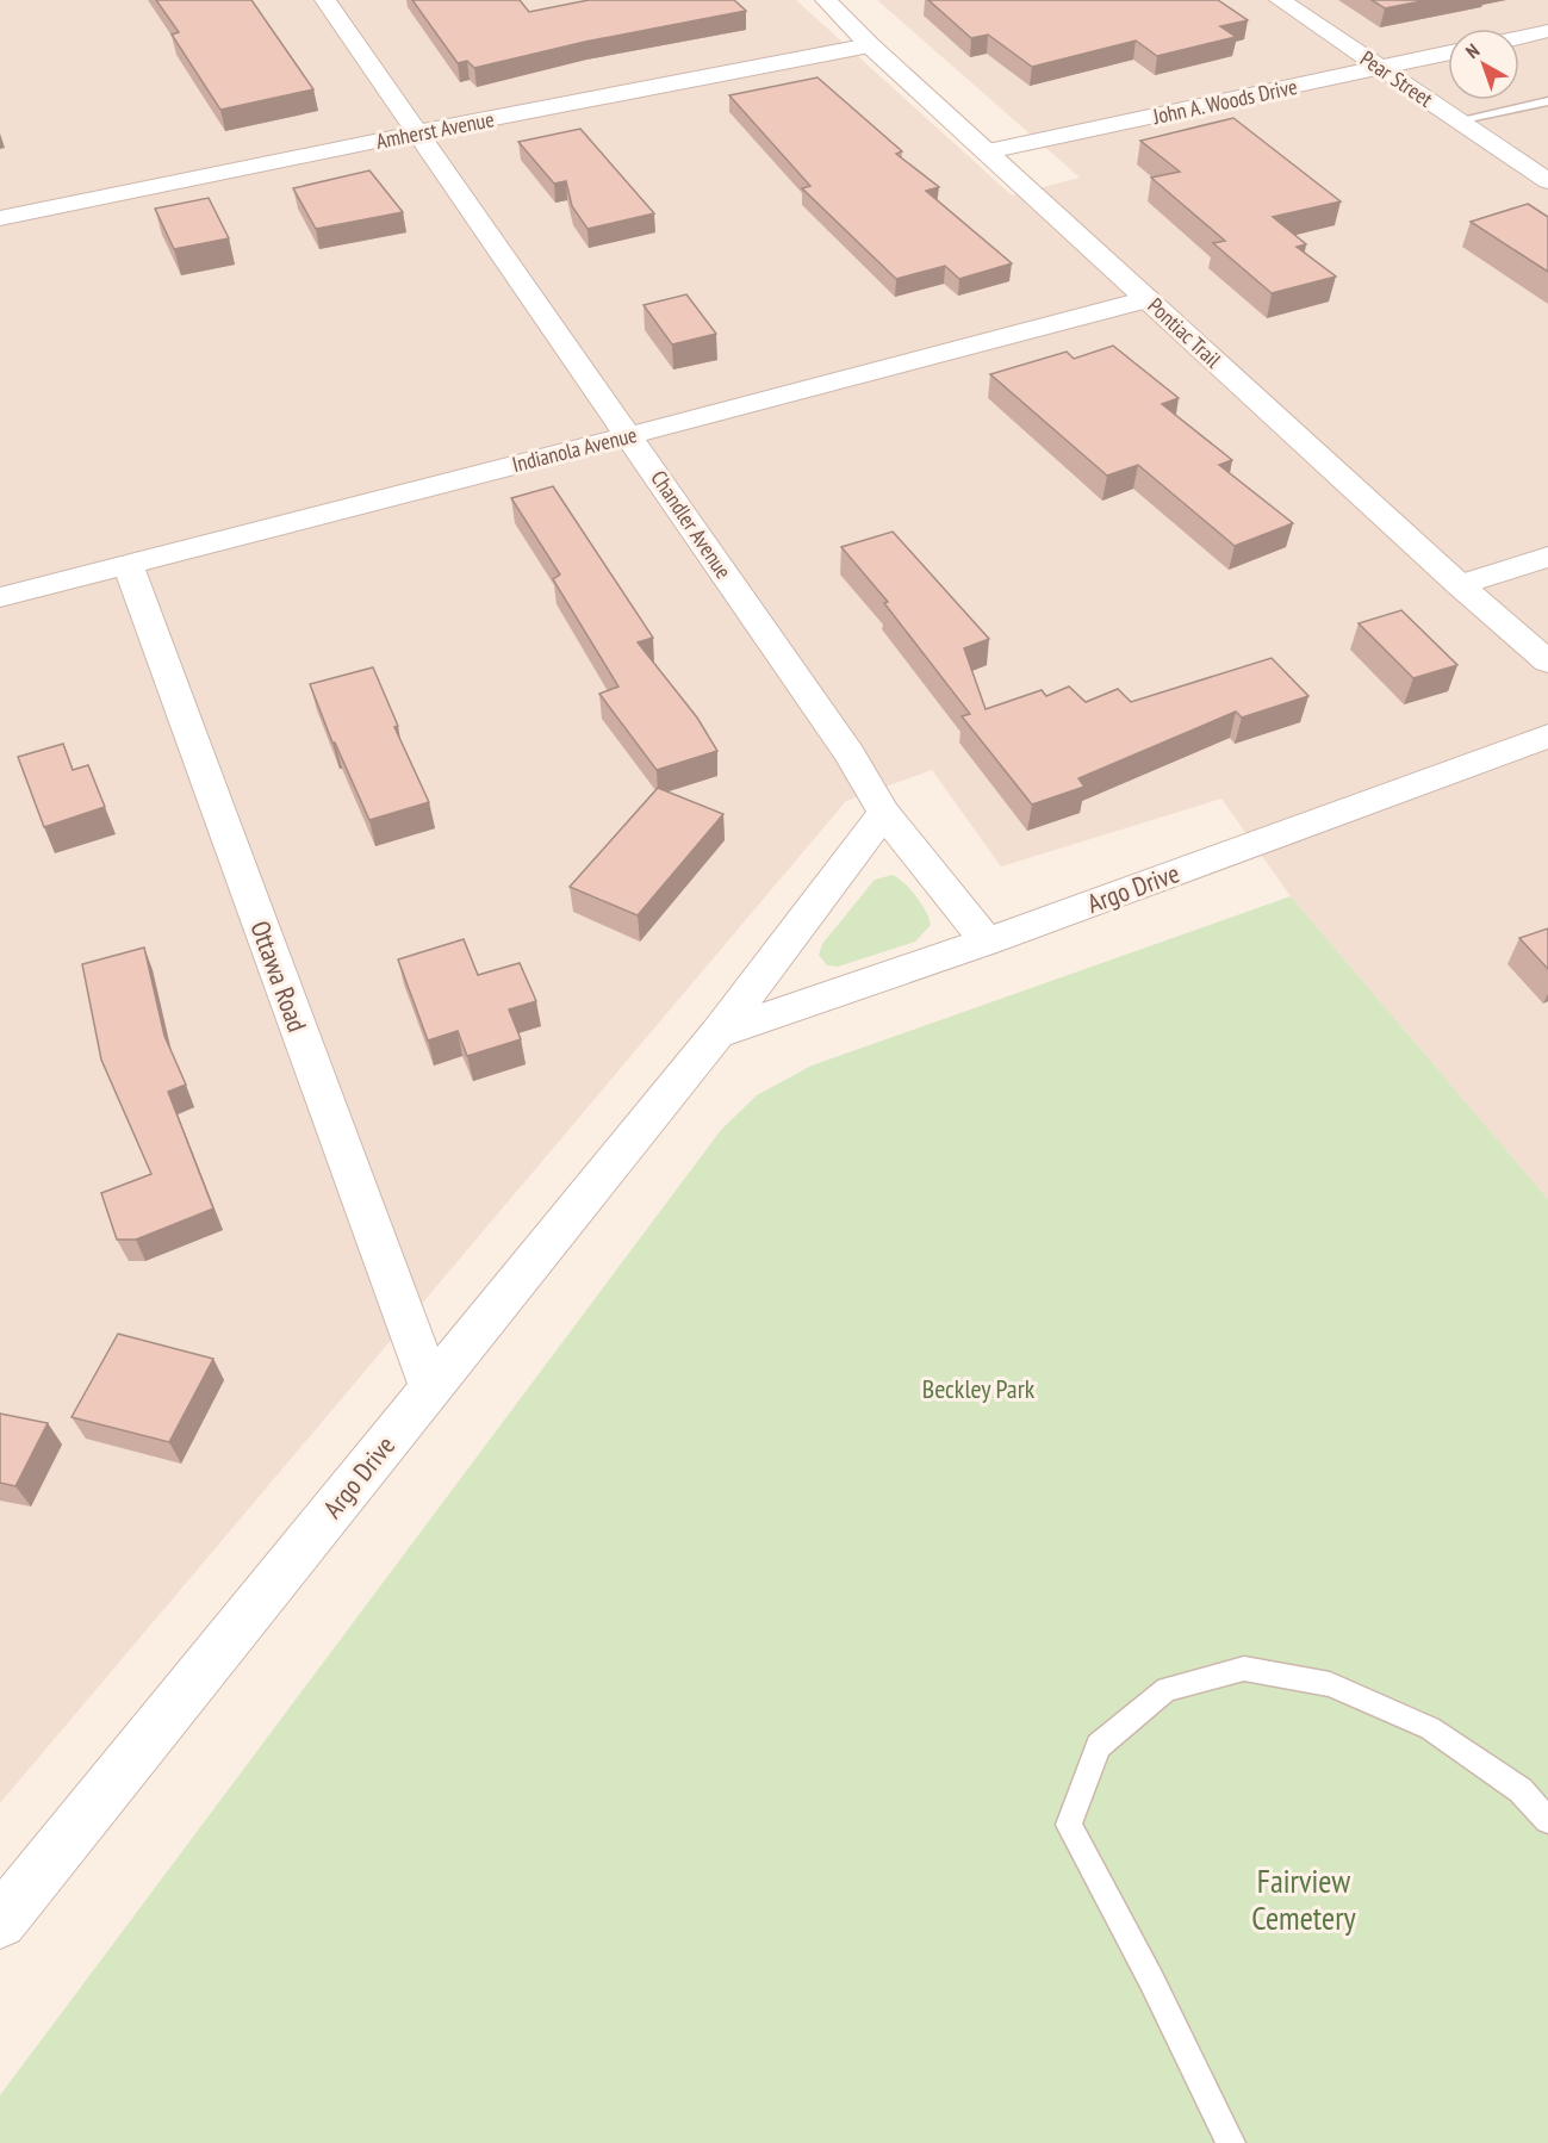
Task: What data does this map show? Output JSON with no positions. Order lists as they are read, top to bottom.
{
  "streets": {
    "street": [
      "Pear Street",
      "John A. Woods Drive",
      "Amherst Avenue",
      "Pontiac Trail",
      "Indianola Avenue",
      "Chandler Avenue",
      "Argo Drive",
      "Ottawa Road"
    ]
  },
  "crossings": [
    ["Pear Street", "John A. Woods Drive"],
    ["John A. Woods Drive", "Pontiac Trail"],
    ["Amherst Avenue", "Pontiac Trail"],
    ["Amherst Avenue", "Chandler Avenue"],
    ["Pontiac Trail", "Indianola Avenue"],
    ["Indianola Avenue", "Chandler Avenue"],
    ["Indianola Avenue", "Ottawa Road"],
    ["Chandler Avenue", "Argo Drive"],
    ["Argo Drive", "Ottawa Road"]
  ],
  "parks": ["Beckley Park", "Fairview Cemetery"],
  "north": "top left"
}
